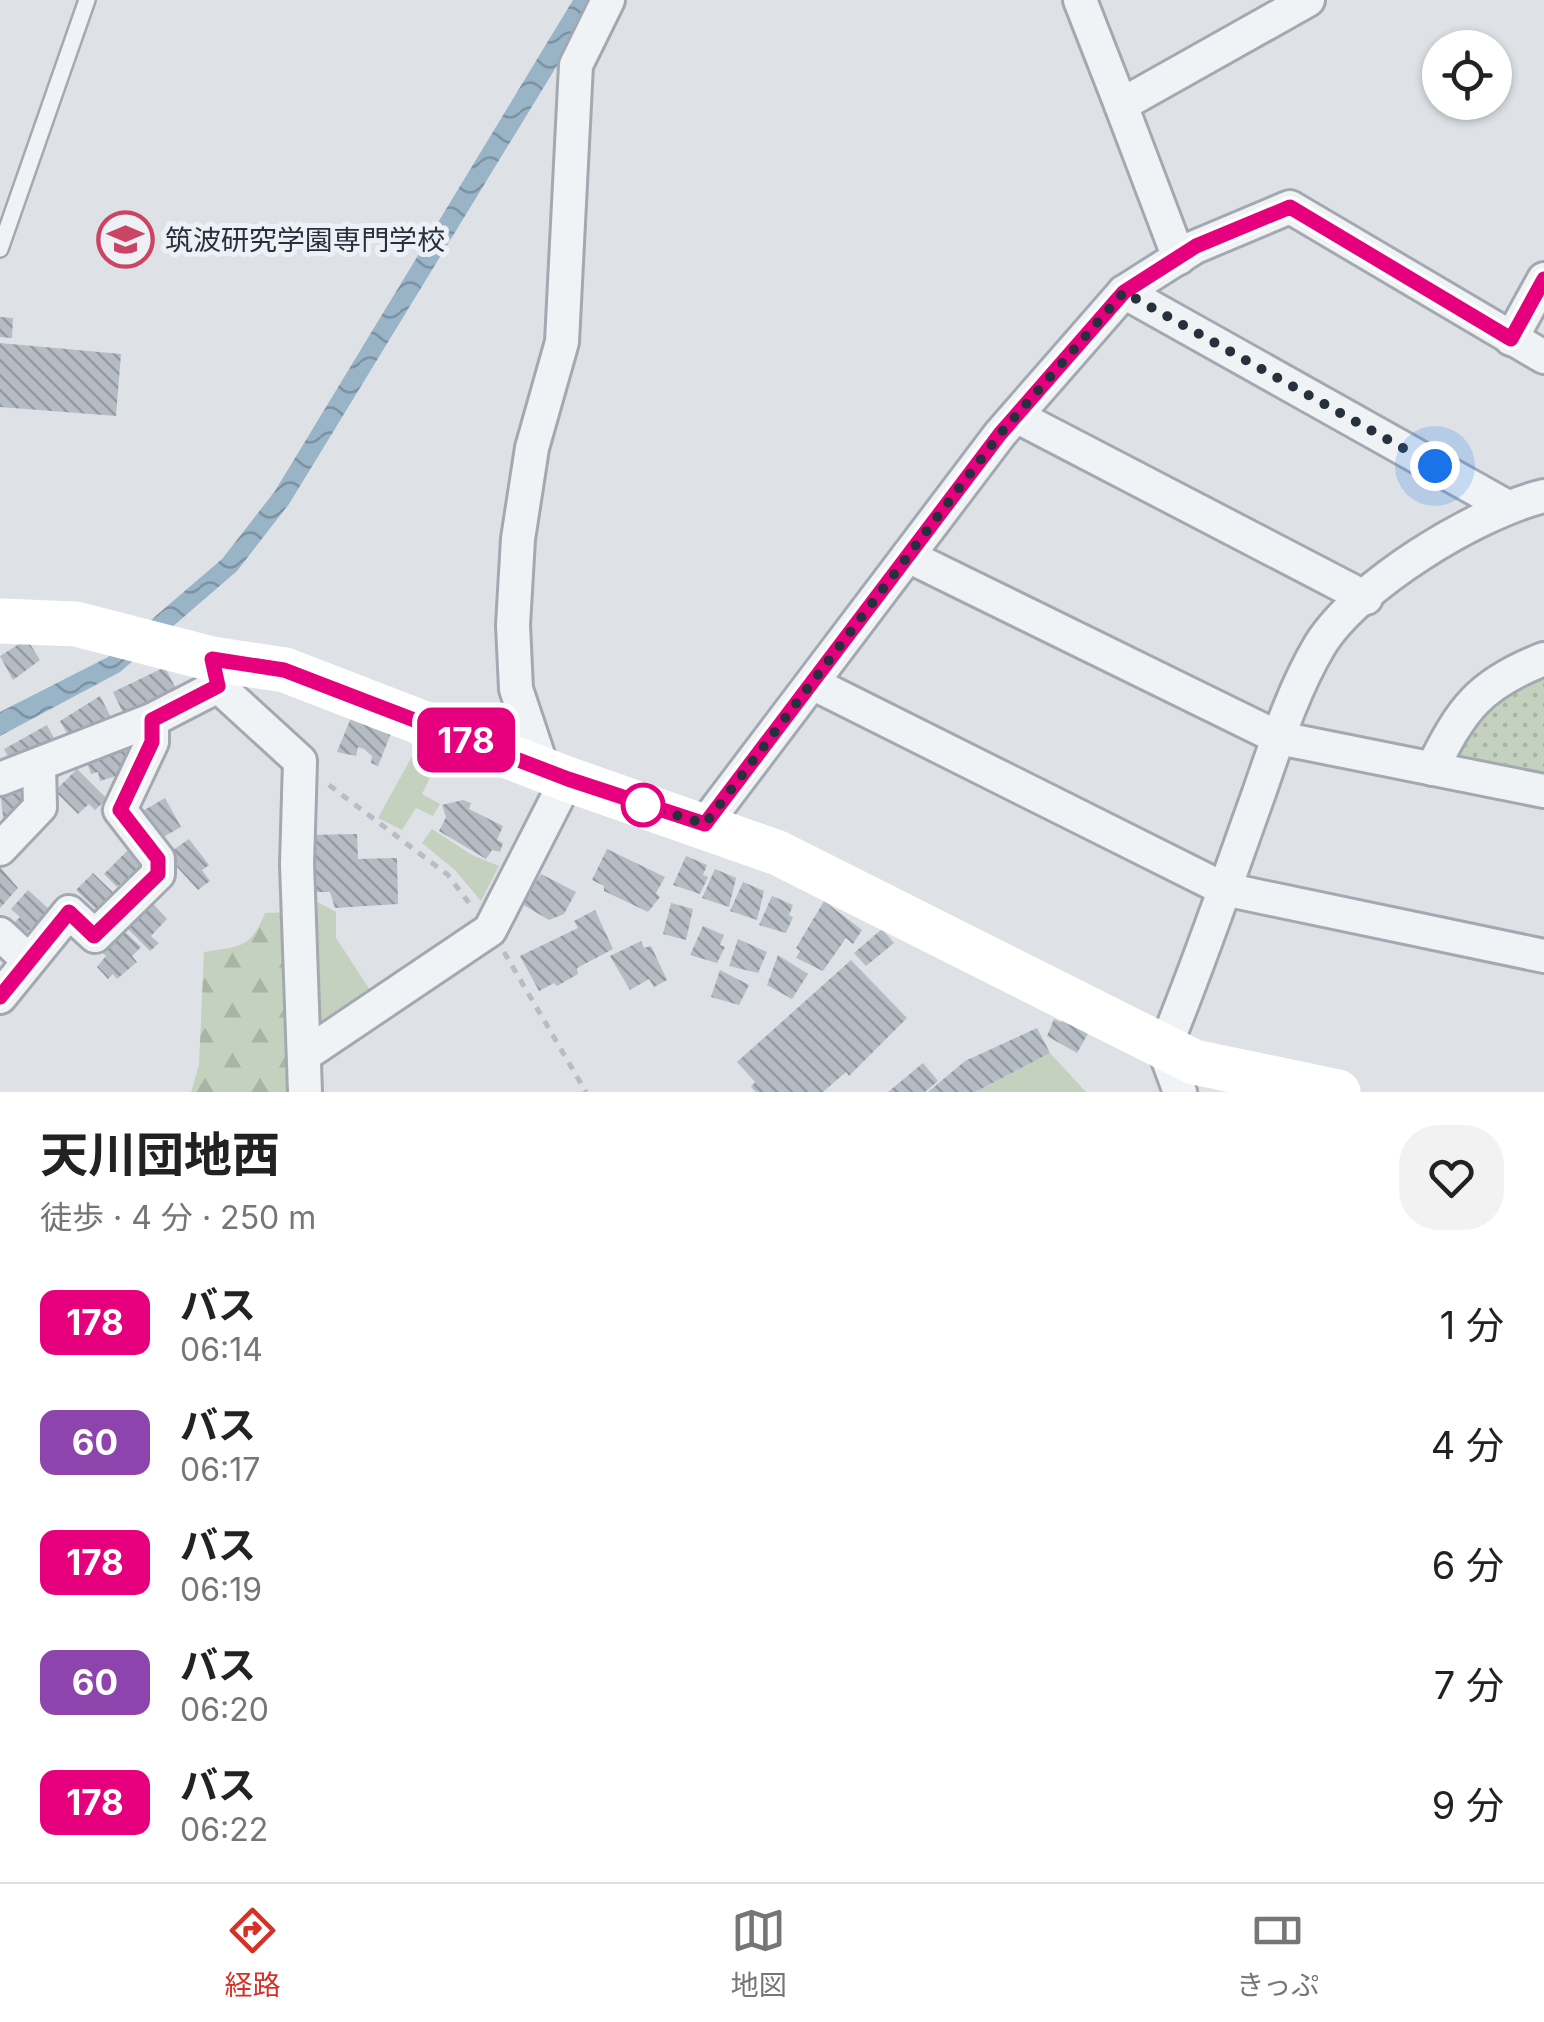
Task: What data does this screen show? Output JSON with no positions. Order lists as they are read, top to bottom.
{
  "places": {
    "school or university": ["筑波研究学園専門学校"]
  },
  "lines": ["bus line 178"],
  "page": {
    "on_map": "178",
    "heading": ["天川団地西", "徒歩 · 4 分 · 250 m"],
    "list": [
      {
        "mark": "178",
        "name": "バス",
        "note": "06:14",
        "value": "1 分"
      },
      {
        "mark": "60",
        "name": "バス",
        "note": "06:17",
        "value": "4 分"
      },
      {
        "mark": "178",
        "name": "バス",
        "note": "06:19",
        "value": "6 分"
      },
      {
        "mark": "60",
        "name": "バス",
        "note": "06:20",
        "value": "7 分"
      },
      {
        "mark": "178",
        "name": "バス",
        "note": "06:22",
        "value": "9 分"
      }
    ],
    "tabs": ["経路", "地図", "きっぷ"]
  }
}
